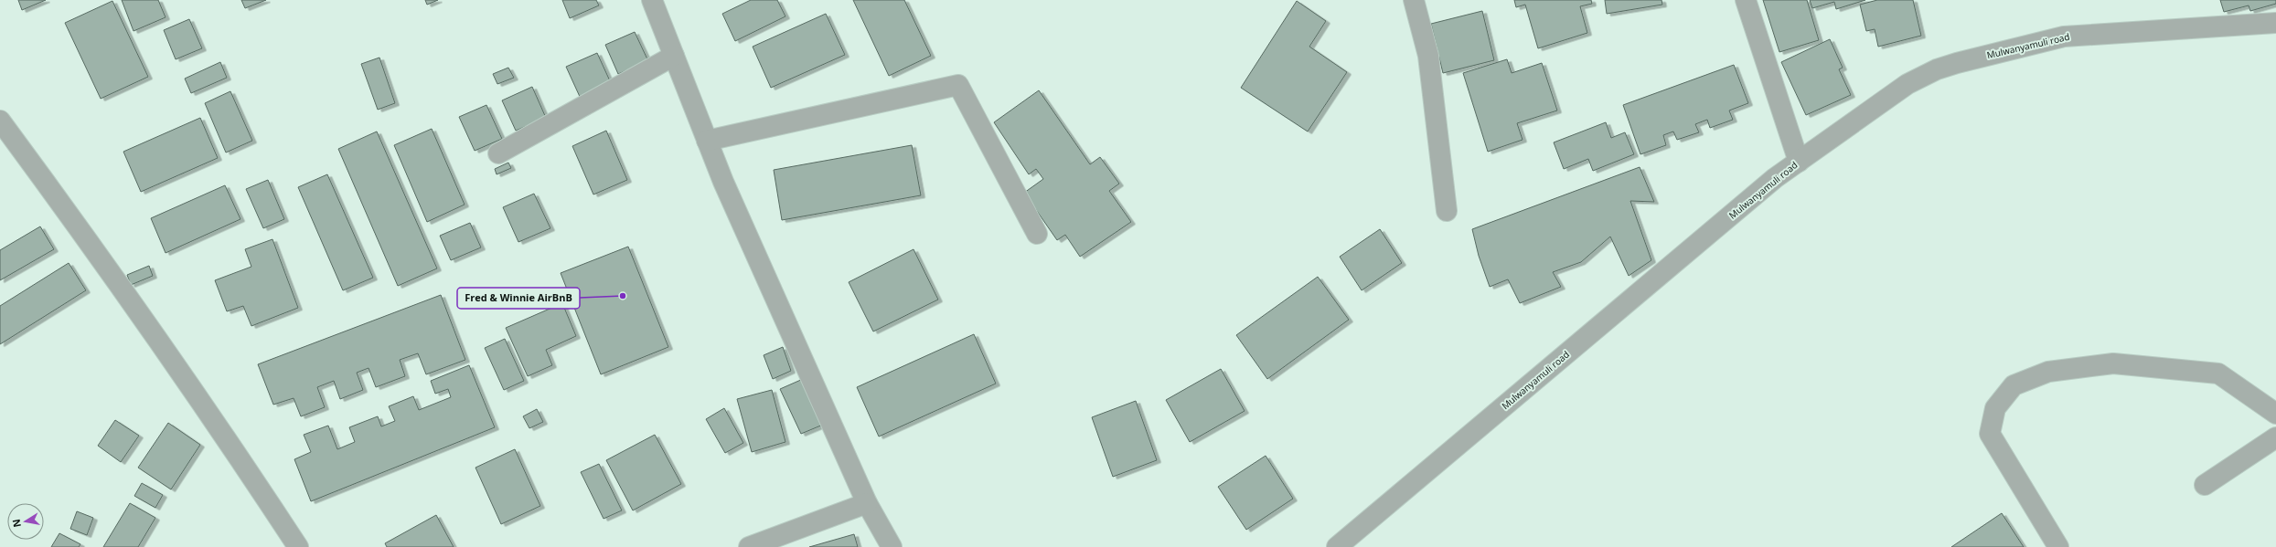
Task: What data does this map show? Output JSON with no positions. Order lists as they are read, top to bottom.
{
  "streets": {
    "street": ["Mulwanyamuli road"]
  },
  "places": ["Fred & Winnie AirBnB"],
  "north": "left"
}
